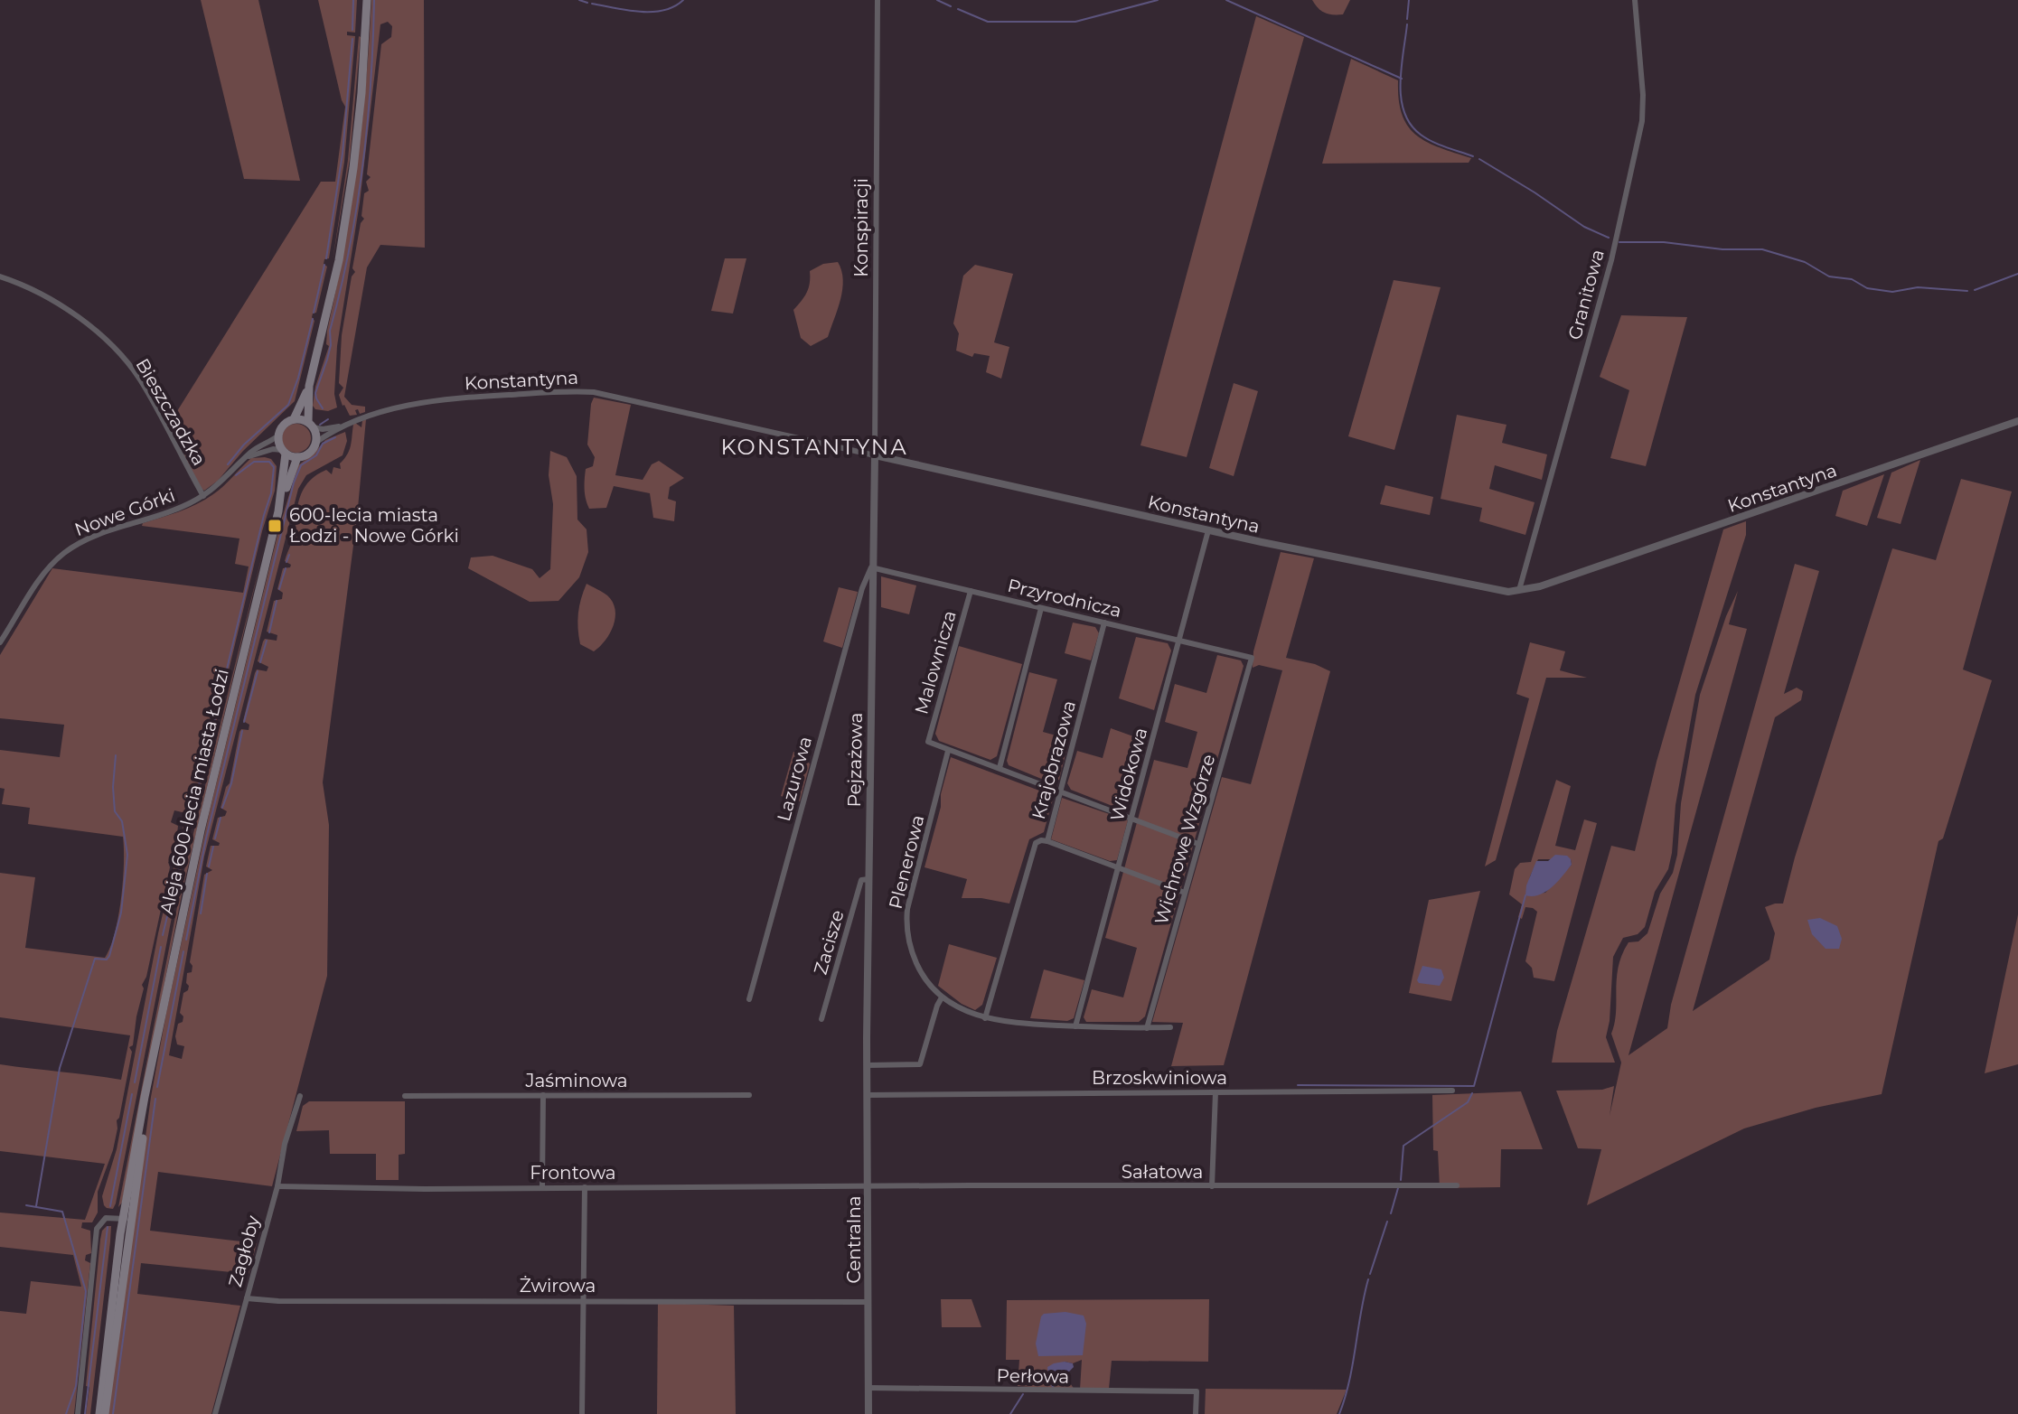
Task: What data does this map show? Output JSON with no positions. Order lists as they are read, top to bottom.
{
  "streets": {
    "main road": ["Aleja 600-lecia miasta Łodzi"],
    "street": [
      "Konspiracji",
      "Granitowa",
      "Konstantyna",
      "Bieszczadzka",
      "Nowe Górki",
      "Przyrodnicza",
      "Malownicza",
      "Pejzażowa",
      "Krajobrazowa",
      "Widokowa",
      "Lazurowa",
      "Wichrowe Wzgórze",
      "Plenerowa",
      "Zacisze",
      "Brzoskwiniowa",
      "Jaśminowa",
      "Sałatowa",
      "Frontowa",
      "Centralna",
      "Zagłoby",
      "Żwirowa",
      "Perłowa"
    ]
  },
  "crossings": [
    ["Konspiracji", "Konstantyna"],
    ["Konspiracji", "Pejzażowa"],
    ["Granitowa", "Konstantyna"],
    ["Konstantyna", "Pejzażowa"],
    ["Konstantyna", "Widokowa"],
    ["Bieszczadzka", "Nowe Górki"],
    ["Nowe Górki", "Aleja 600-lecia miasta Łodzi"],
    ["Przyrodnicza", "Malownicza"],
    ["Przyrodnicza", "Pejzażowa"],
    ["Przyrodnicza", "Krajobrazowa"],
    ["Przyrodnicza", "Widokowa"],
    ["Przyrodnicza", "Lazurowa"],
    ["Przyrodnicza", "Wichrowe Wzgórze"],
    ["Malownicza", "Plenerowa"],
    ["Pejzażowa", "Lazurowa"],
    ["Pejzażowa", "Zacisze"],
    ["Pejzażowa", "Centralna"],
    ["Krajobrazowa", "Plenerowa"],
    ["Widokowa", "Plenerowa"],
    ["Wichrowe Wzgórze", "Plenerowa"],
    ["Brzoskwiniowa", "Centralna"],
    ["Sałatowa", "Frontowa"],
    ["Sałatowa", "Centralna"],
    ["Frontowa", "Centralna"],
    ["Frontowa", "Zagłoby"],
    ["Centralna", "Żwirowa"],
    ["Centralna", "Perłowa"],
    ["Zagłoby", "Żwirowa"]
  ],
  "districts": ["KONSTANTYNA"],
  "places": {
    "transit": ["600-lecia miasta Łodzi - Nowe Górki"]
  }
}
